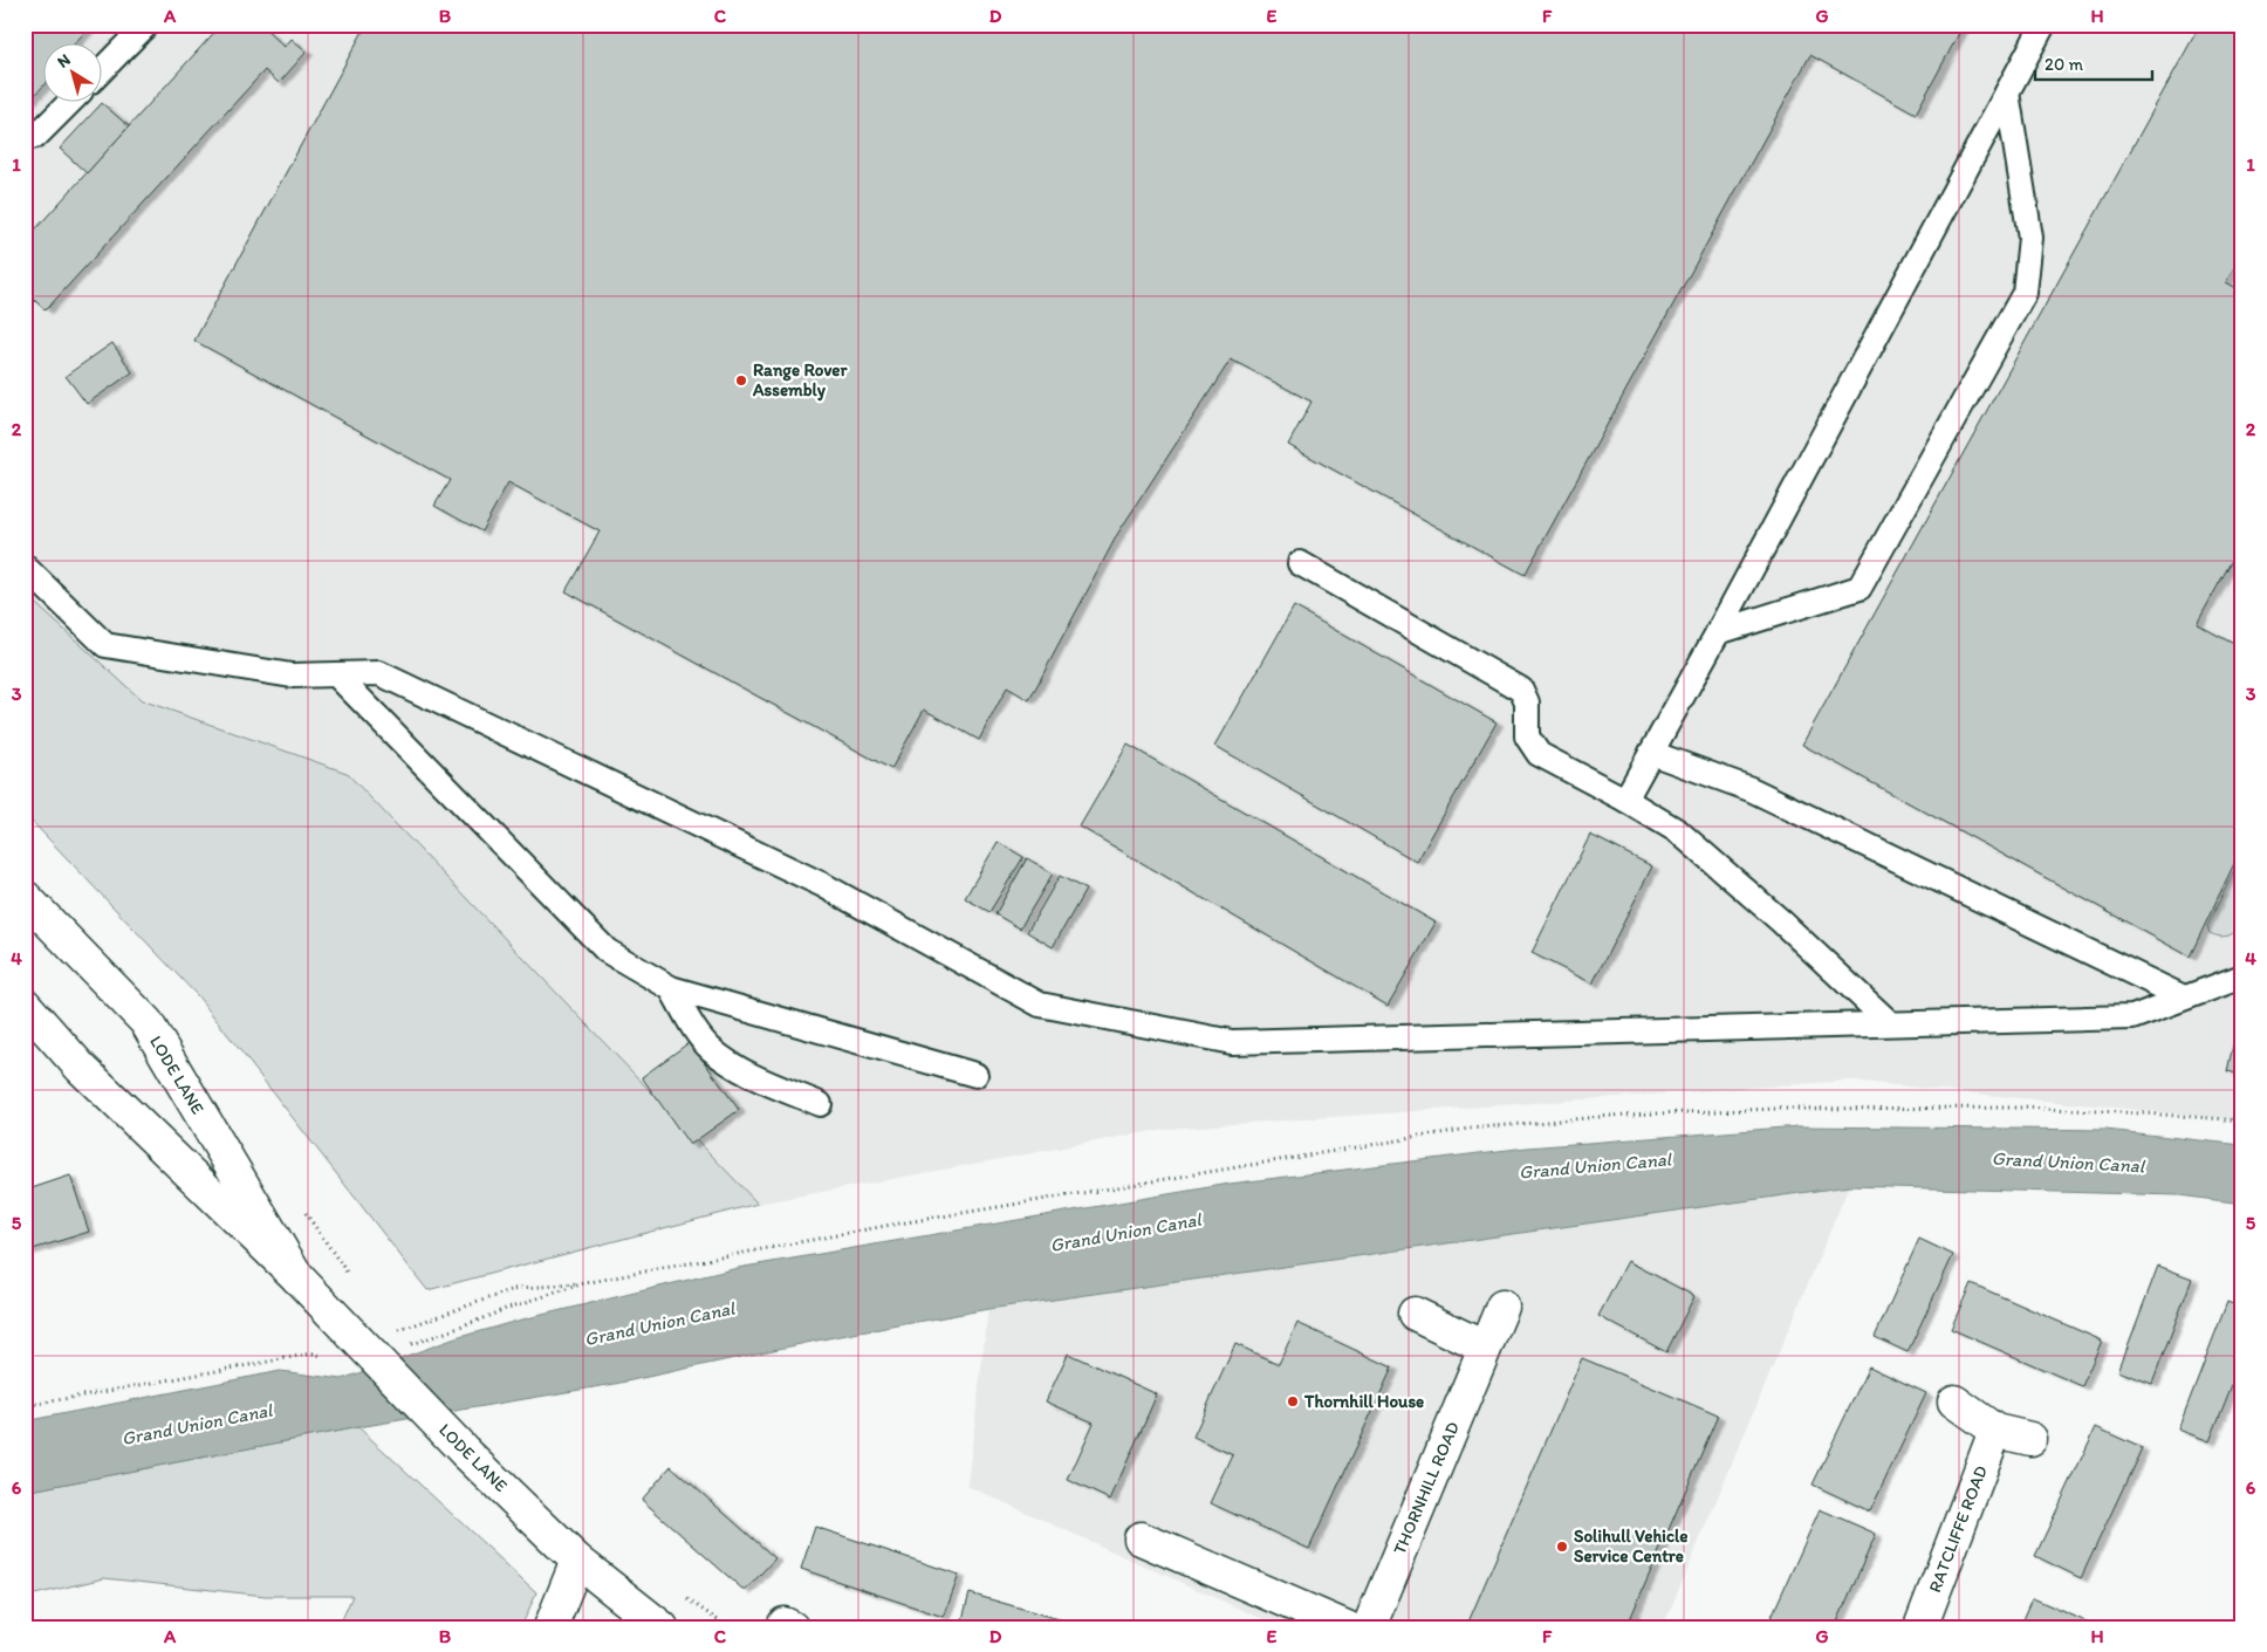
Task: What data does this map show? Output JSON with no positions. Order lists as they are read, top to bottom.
{
  "streets": {
    "main road": ["LODE LANE", "THORNHILL ROAD", "RATCLIFFE ROAD"]
  },
  "water": ["Grand Union Canal"],
  "places": ["Range Rover Assembly", "Thornhill House", "Solihull Vehicle Service Centre"],
  "scale_bar": "20 m",
  "north": "top left",
  "grid": {
    "columns": [
      "A",
      "B",
      "C",
      "D",
      "E",
      "F",
      "G",
      "H"
    ],
    "rows": [
      "1",
      "2",
      "3",
      "4",
      "5",
      "6"
    ]
  }
}
